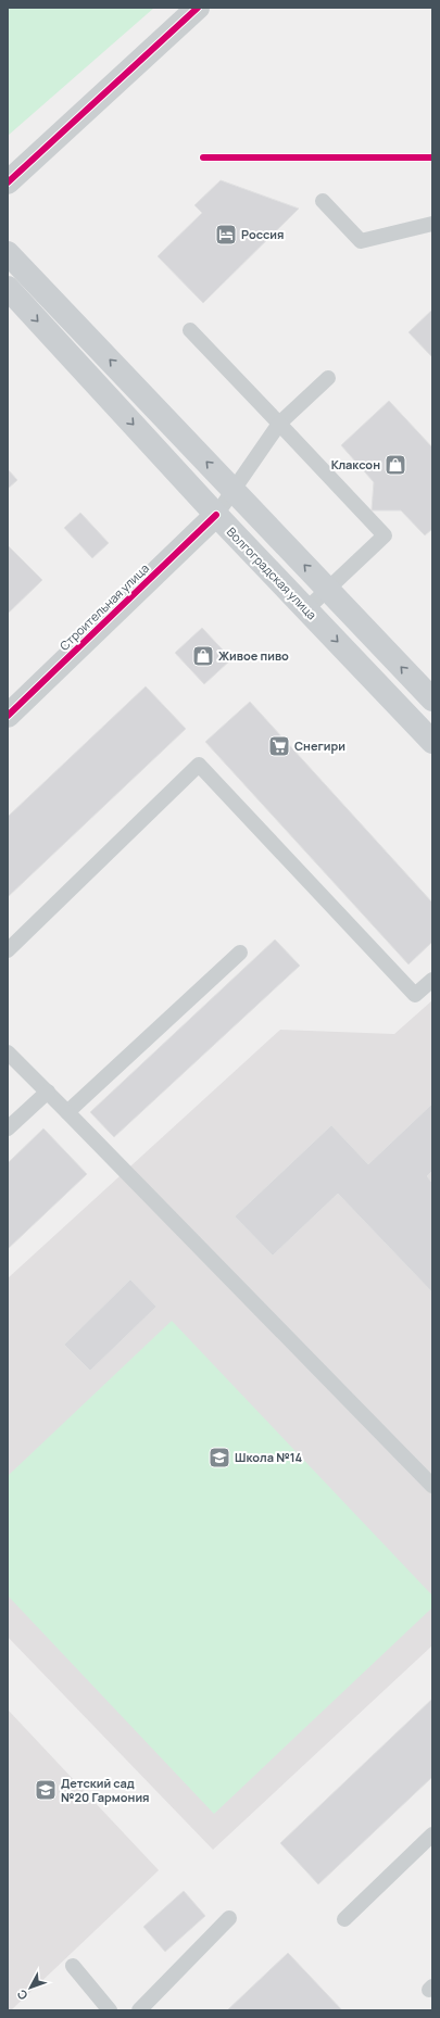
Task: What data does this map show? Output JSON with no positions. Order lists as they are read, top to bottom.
{
  "streets": {
    "main road": ["Волгоградская улица"],
    "street": ["Строительная улица"]
  },
  "crossings": [
    ["Волгоградская улица", "Строительная улица"]
  ],
  "places": {
    "hotel": ["Россия"],
    "shop": ["Клаксон", "Живое пиво"],
    "supermarket": ["Снегири"],
    "school or university": ["Школа №14", "Детский сад №20 Гармония"]
  },
  "north": "bottom left"
}
